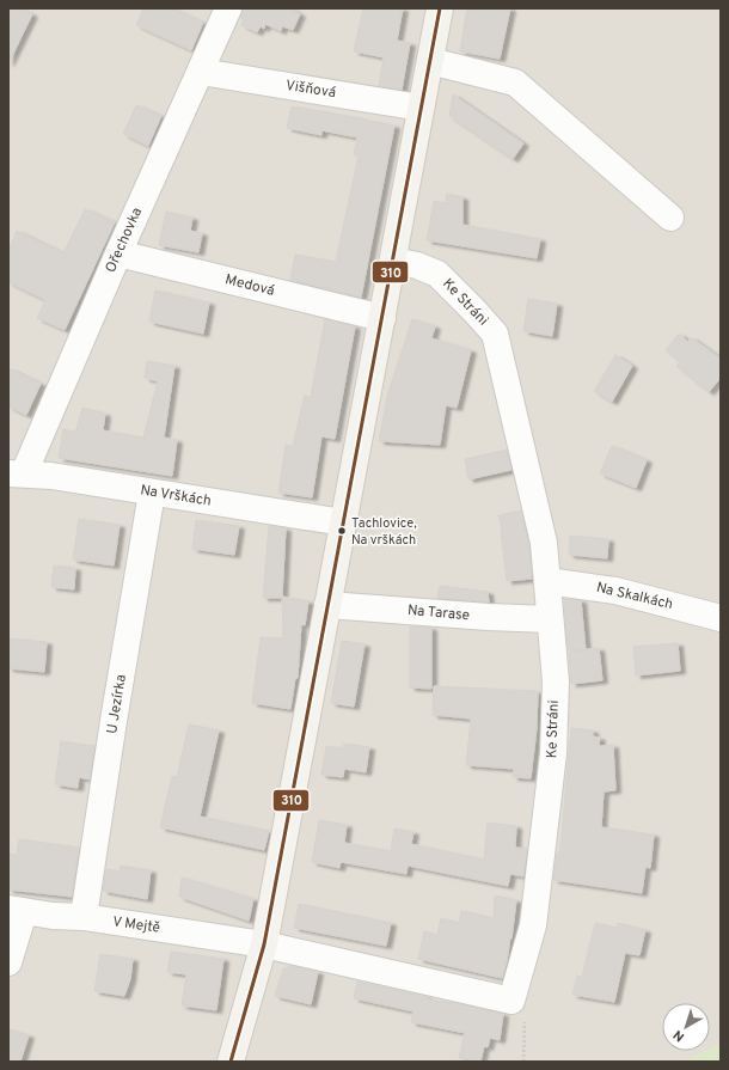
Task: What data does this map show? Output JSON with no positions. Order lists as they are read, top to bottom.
{
  "streets": {
    "street": [
      "Višňová",
      "Ořechovka",
      "Medová",
      "Ke Stráni",
      "Na Vrškách",
      "Na Skalkách",
      "Na Tarase",
      "U Jezírka",
      "V Mejtě"
    ]
  },
  "crossings": [
    ["Višňová", "Ořechovka"],
    ["Ořechovka", "Medová"],
    ["Ořechovka", "Na Vrškách"],
    ["Ke Stráni", "Na Skalkách"],
    ["Ke Stráni", "Na Tarase"],
    ["Na Vrškách", "U Jezírka"],
    ["U Jezírka", "V Mejtě"]
  ],
  "places": ["Tachlovice, Na vrškách"],
  "lines": ["transit line 310"],
  "north": "bottom left"
}
